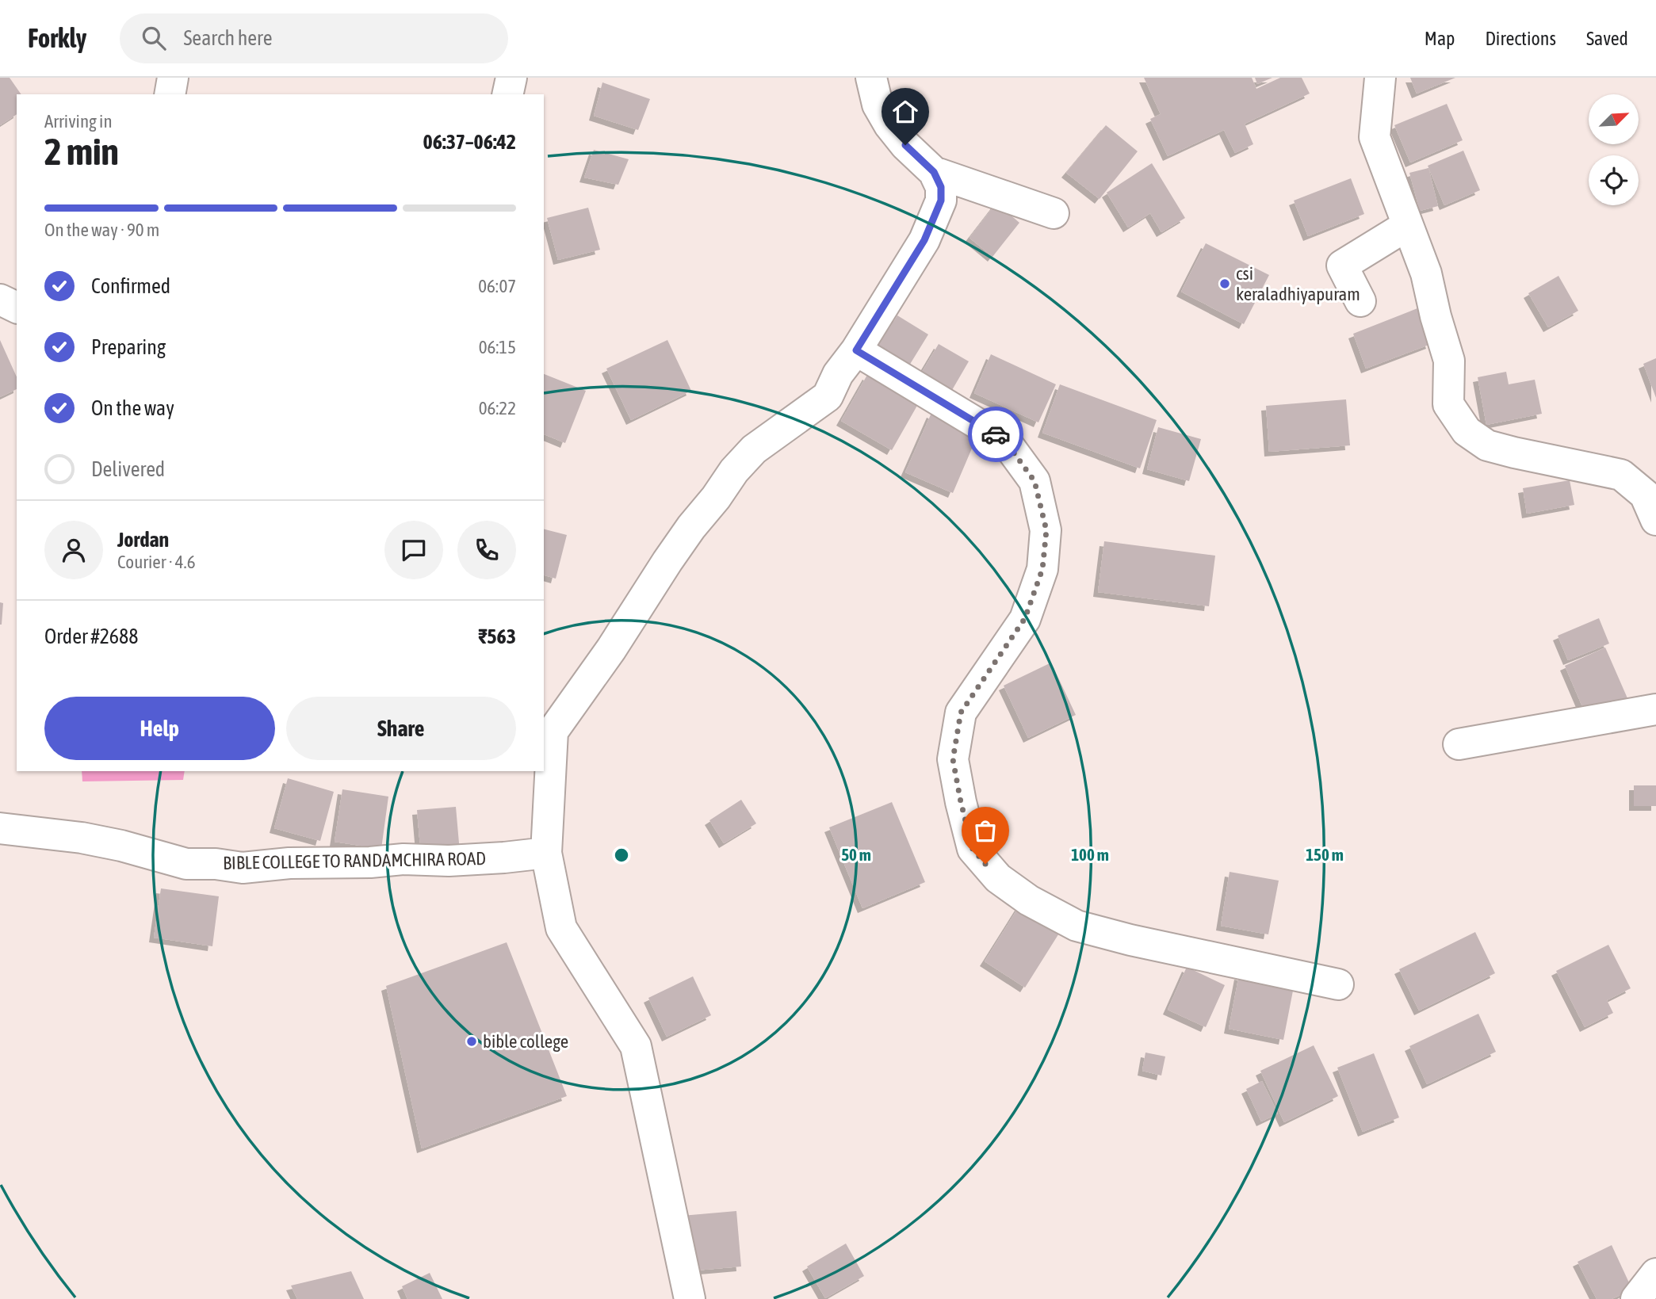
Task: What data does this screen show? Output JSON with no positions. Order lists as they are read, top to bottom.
{
  "streets": {
    "street": ["BIBLE COLLEGE TO RANDAMCHIRA ROAD"]
  },
  "places": ["csi keraladhiyapuram", "bible college"],
  "north": "top right",
  "page": {
    "header": "Forkly",
    "search": "Search here",
    "nav": ["Map", "Directions", "Saved"],
    "heading": ["2 min", "Arriving in", "06:37–06:42"],
    "panel": [
      "Jordan",
      "Courier · 4.6",
      "Order #2688",
      "₹563"
    ],
    "bar": "On the way · 90 m",
    "list": [
      ["Confirmed", "06:07"],
      ["Preparing", "06:15"],
      ["On the way", "06:22"],
      "Delivered"
    ],
    "buttons": ["Help", "Share"]
  },
  "rings": ["50 m", "100 m", "150 m"]
}
